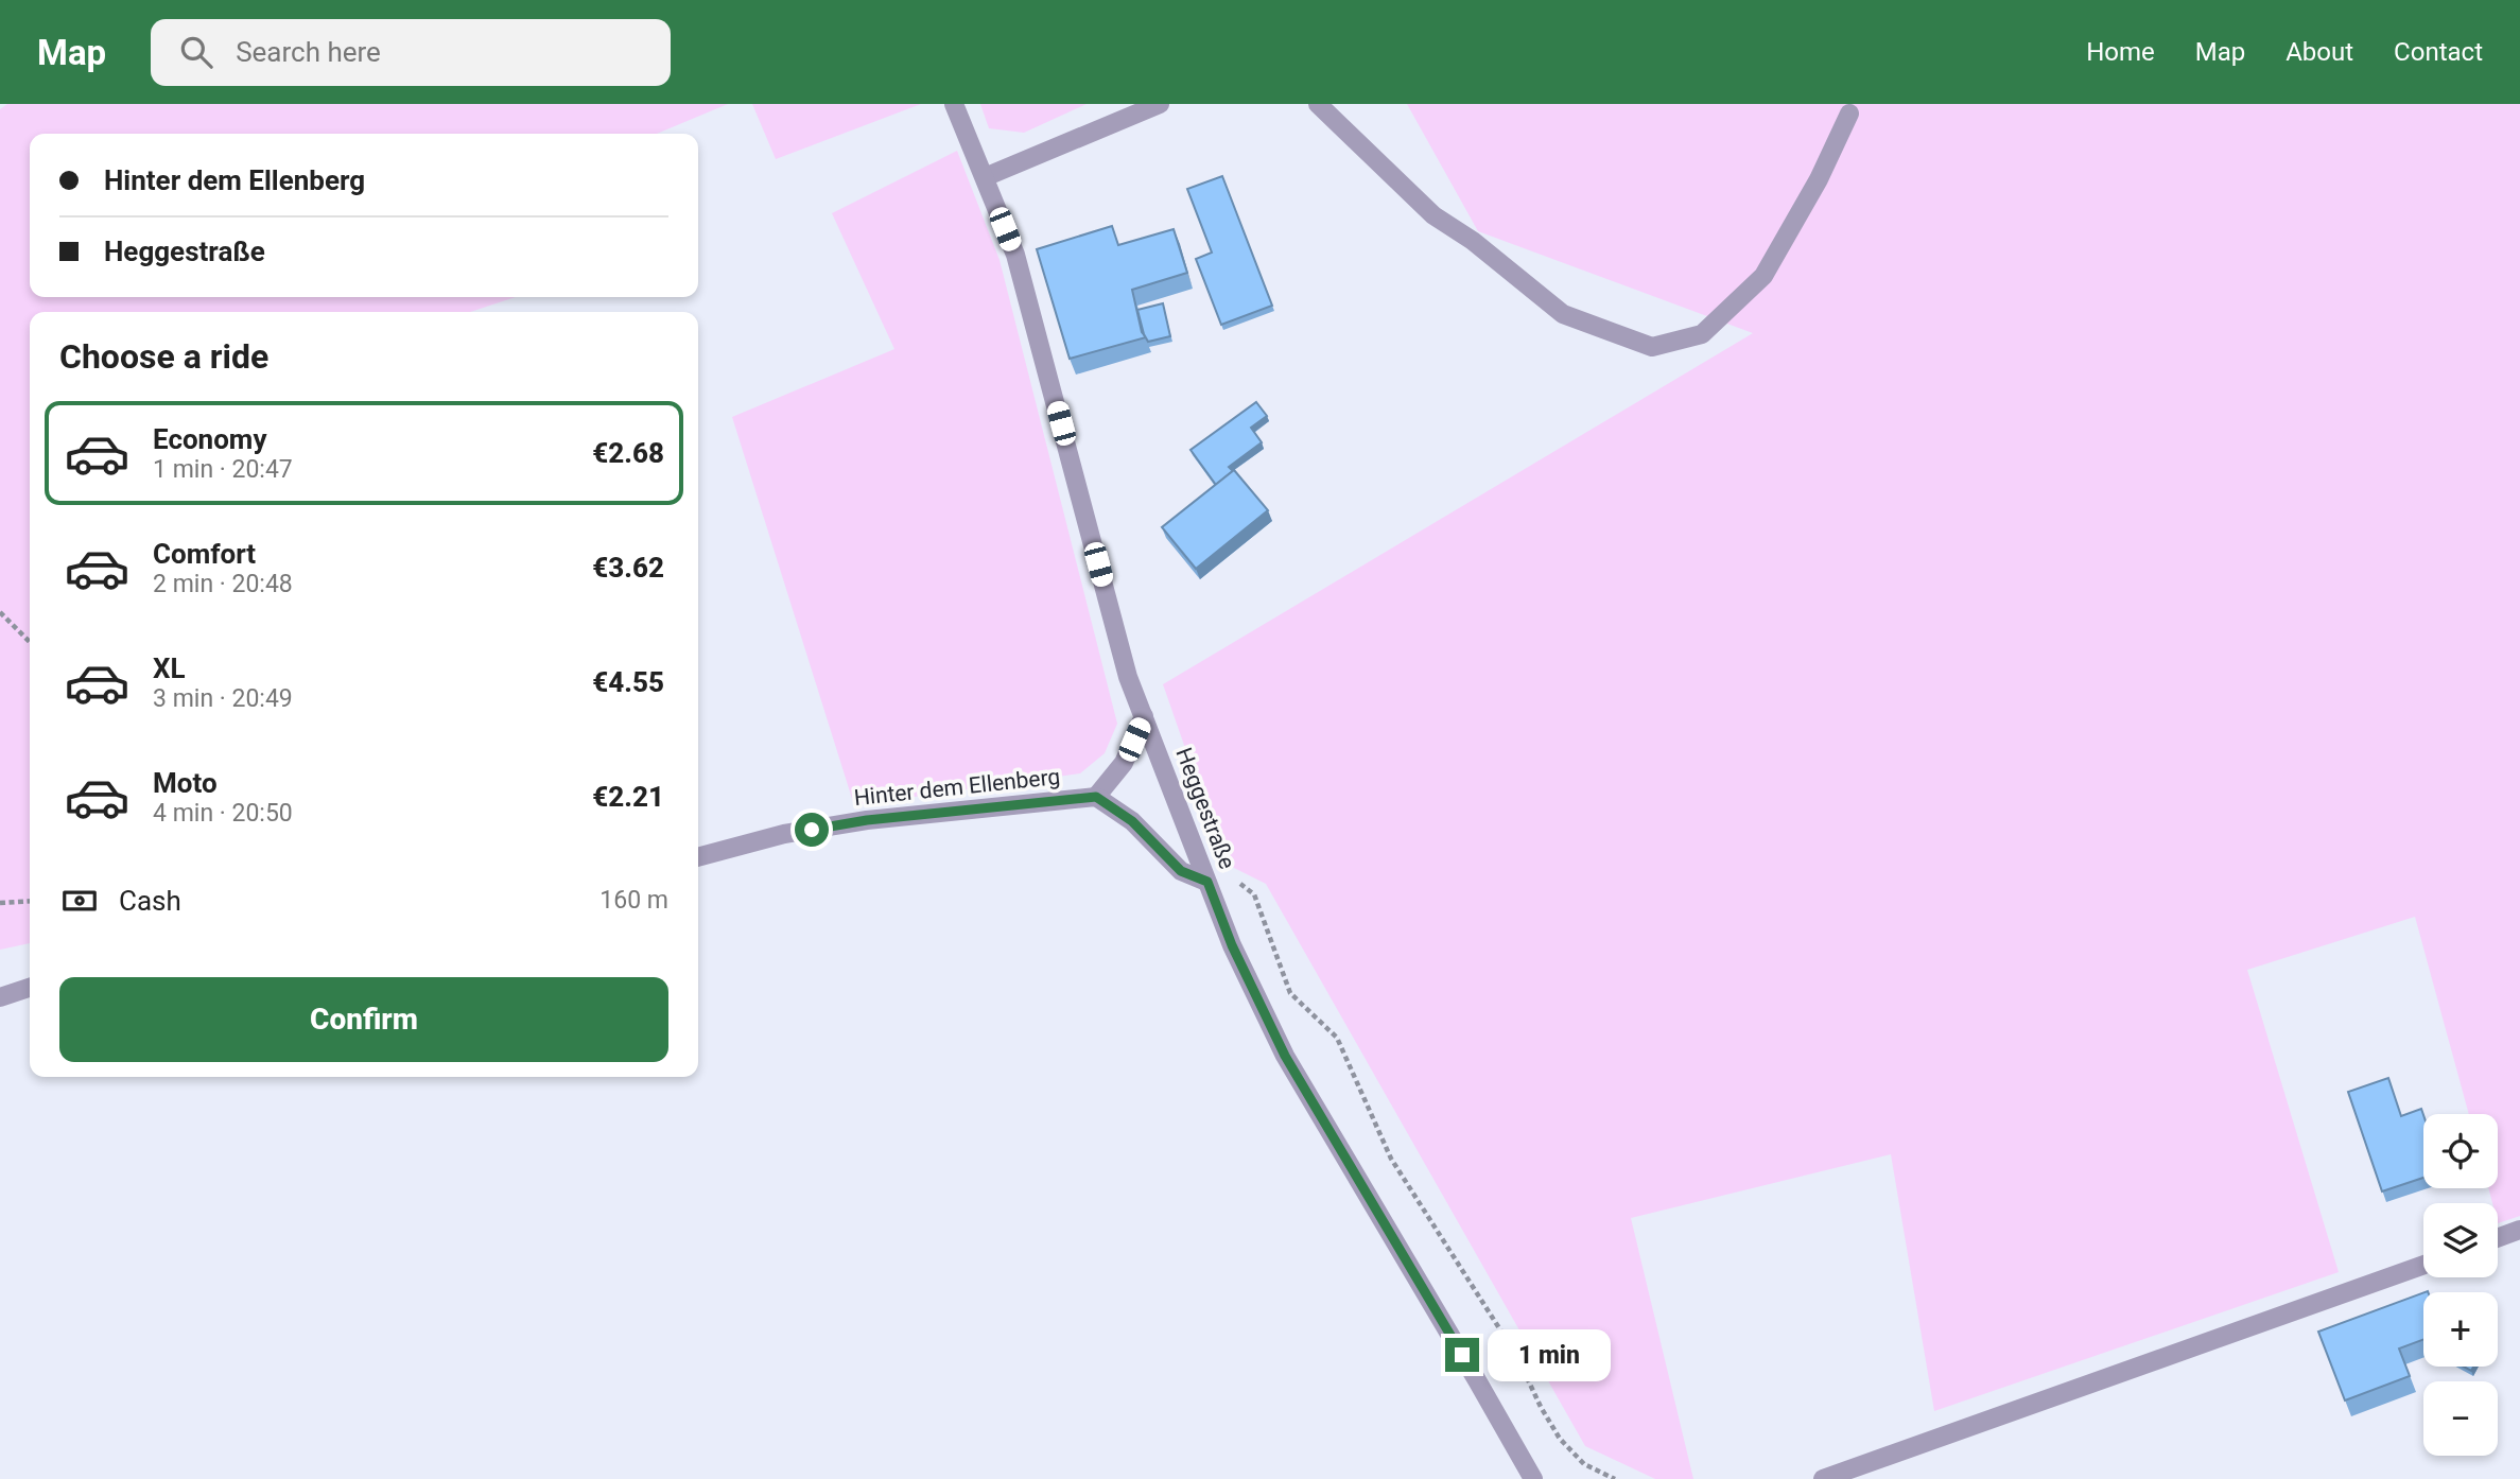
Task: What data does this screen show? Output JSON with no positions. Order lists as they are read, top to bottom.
{
  "streets": {
    "street": ["Hinter dem Ellenberg", "Heggestraße"]
  },
  "page": {
    "header": "Map",
    "search": "Search here",
    "nav": [
      "Home",
      "Map",
      "About",
      "Contact"
    ],
    "banner": ["Hinter dem Ellenberg", "Heggestraße"],
    "heading": "Choose a ride",
    "list": [
      {
        "name": "Economy",
        "note": "1 min · 20:47",
        "value": "€2.68"
      },
      {
        "name": "Comfort",
        "note": "2 min · 20:48",
        "value": "€3.62"
      },
      {
        "name": "XL",
        "note": "3 min · 20:49",
        "value": "€4.55"
      },
      {
        "name": "Moto",
        "note": "4 min · 20:50",
        "value": "€2.21"
      }
    ],
    "pay": ["Cash", "160 m"],
    "buttons": "Confirm",
    "map_buttons": ["+", "−"],
    "bubble": "1 min"
  }
}
